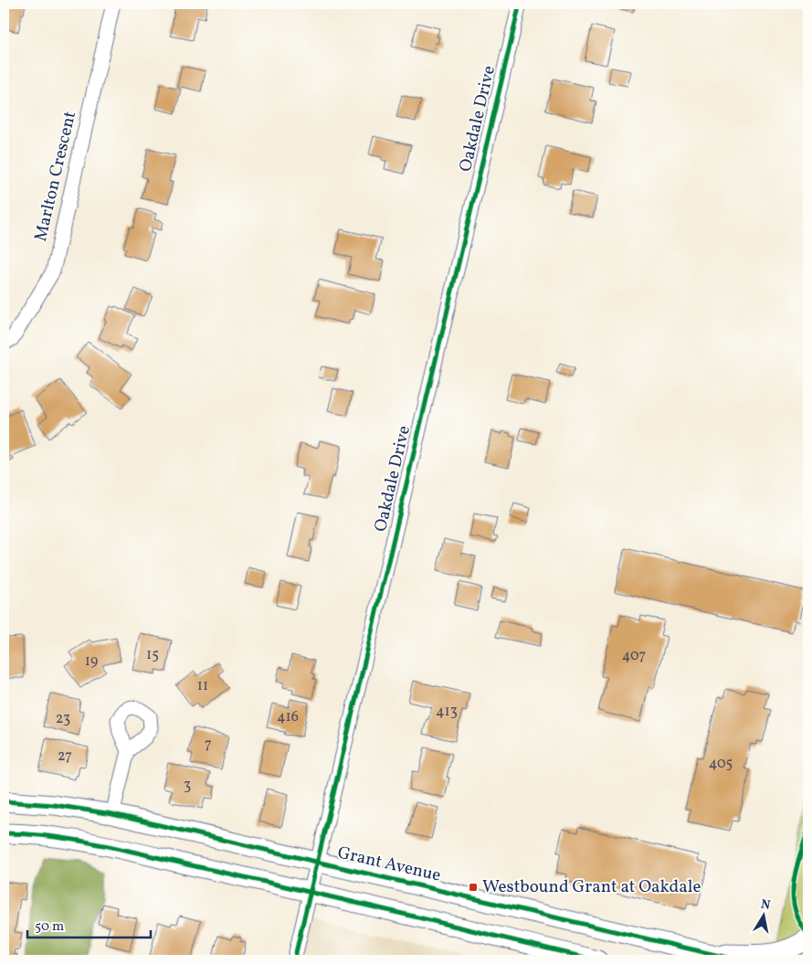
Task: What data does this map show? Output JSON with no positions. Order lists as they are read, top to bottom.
{
  "streets": {
    "main road": ["Grant Avenue"],
    "street": ["Oakdale Drive", "Marlton Crescent"]
  },
  "crossings": [
    ["Oakdale Drive", "Grant Avenue"]
  ],
  "places": {
    "transit": ["Westbound Grant at Oakdale"]
  },
  "house_numbers": [
    "15",
    "407",
    "19",
    "11",
    "413",
    "416",
    "23",
    "7",
    "27",
    "405",
    "3"
  ],
  "scale_bar": "50 m",
  "north": "top"
}
